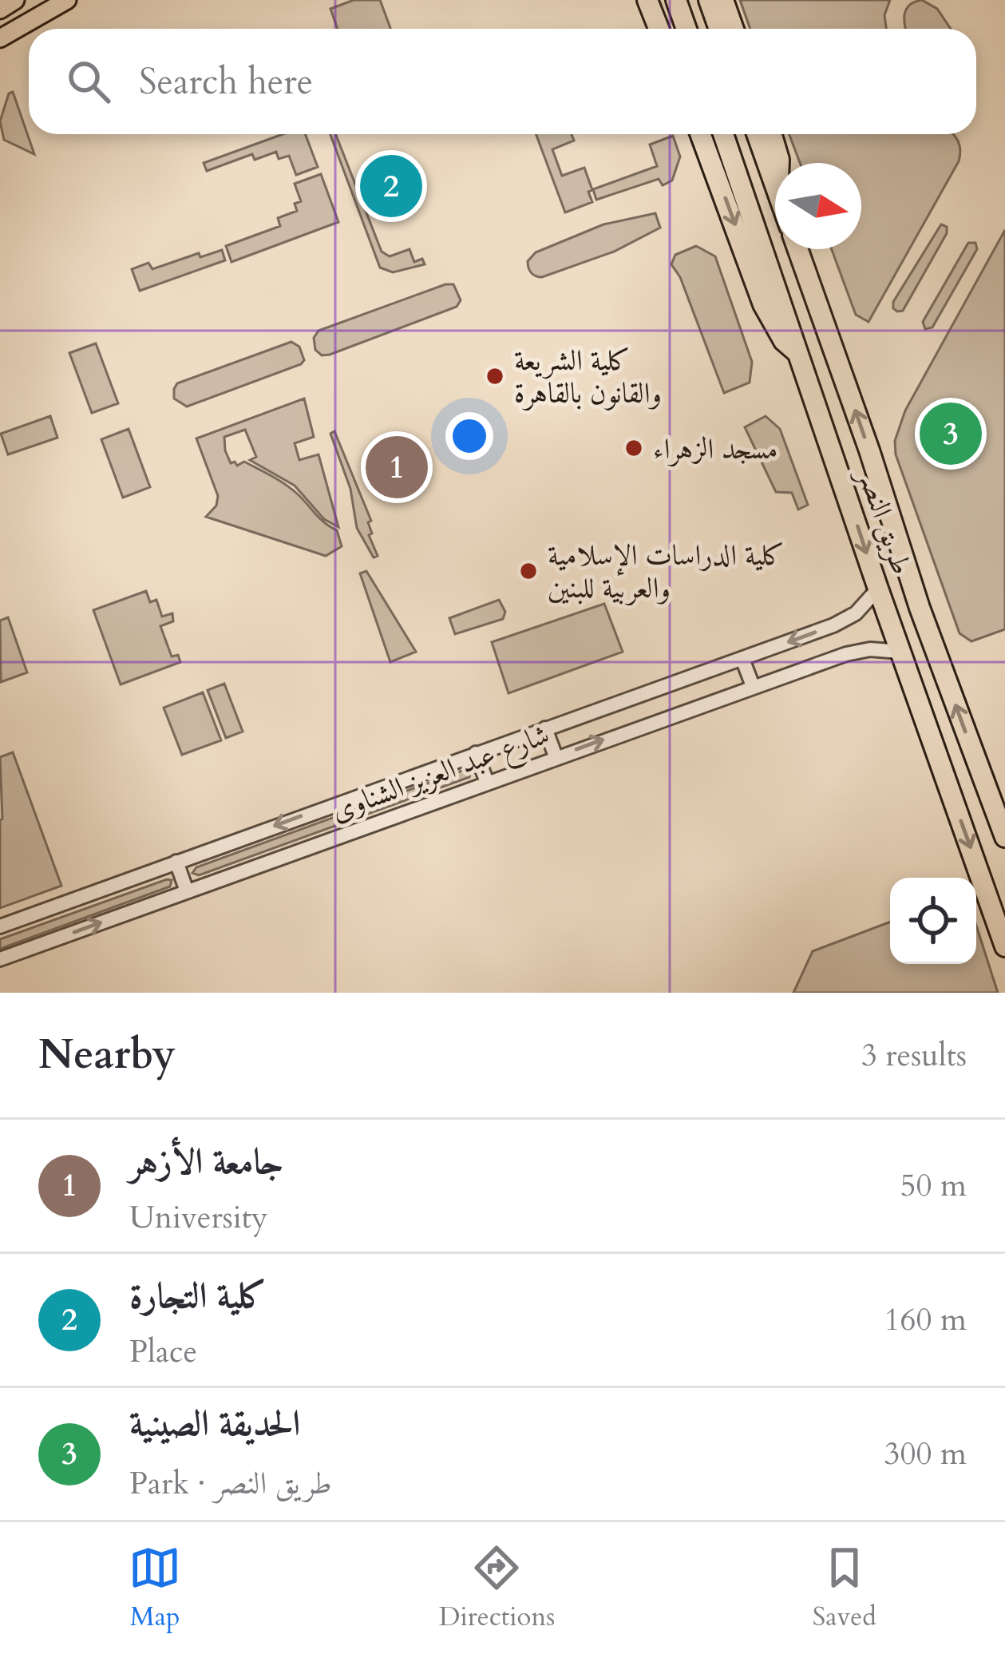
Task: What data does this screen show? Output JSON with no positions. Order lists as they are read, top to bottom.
{
  "streets": {
    "highway": ["طريق النصر"],
    "street": ["شارع عبد العزيز الشناوى"]
  },
  "crossings": [
    ["طريق النصر", "شارع عبد العزيز الشناوى"]
  ],
  "places": ["كلية الشريعة والقانون بالقاهرة", "مسجد الزهراء", "كلية الدراسات الإسلامية والعربية للبنين"],
  "north": "right",
  "page": {
    "search": "Search here",
    "pins": ["2", "3", "1"],
    "heading": ["Nearby", "3 results"],
    "list": [
      {
        "mark": "1",
        "name": "جامعة الأزهر",
        "note": "University",
        "value": "50 m"
      },
      {
        "mark": "2",
        "name": "كلية التجارة",
        "note": "Place",
        "value": "160 m"
      },
      {
        "mark": "3",
        "name": "الحديقة الصينية",
        "note": "Park · طريق النصر",
        "value": "300 m"
      }
    ],
    "nav": ["Map", "Directions", "Saved"]
  }
}
